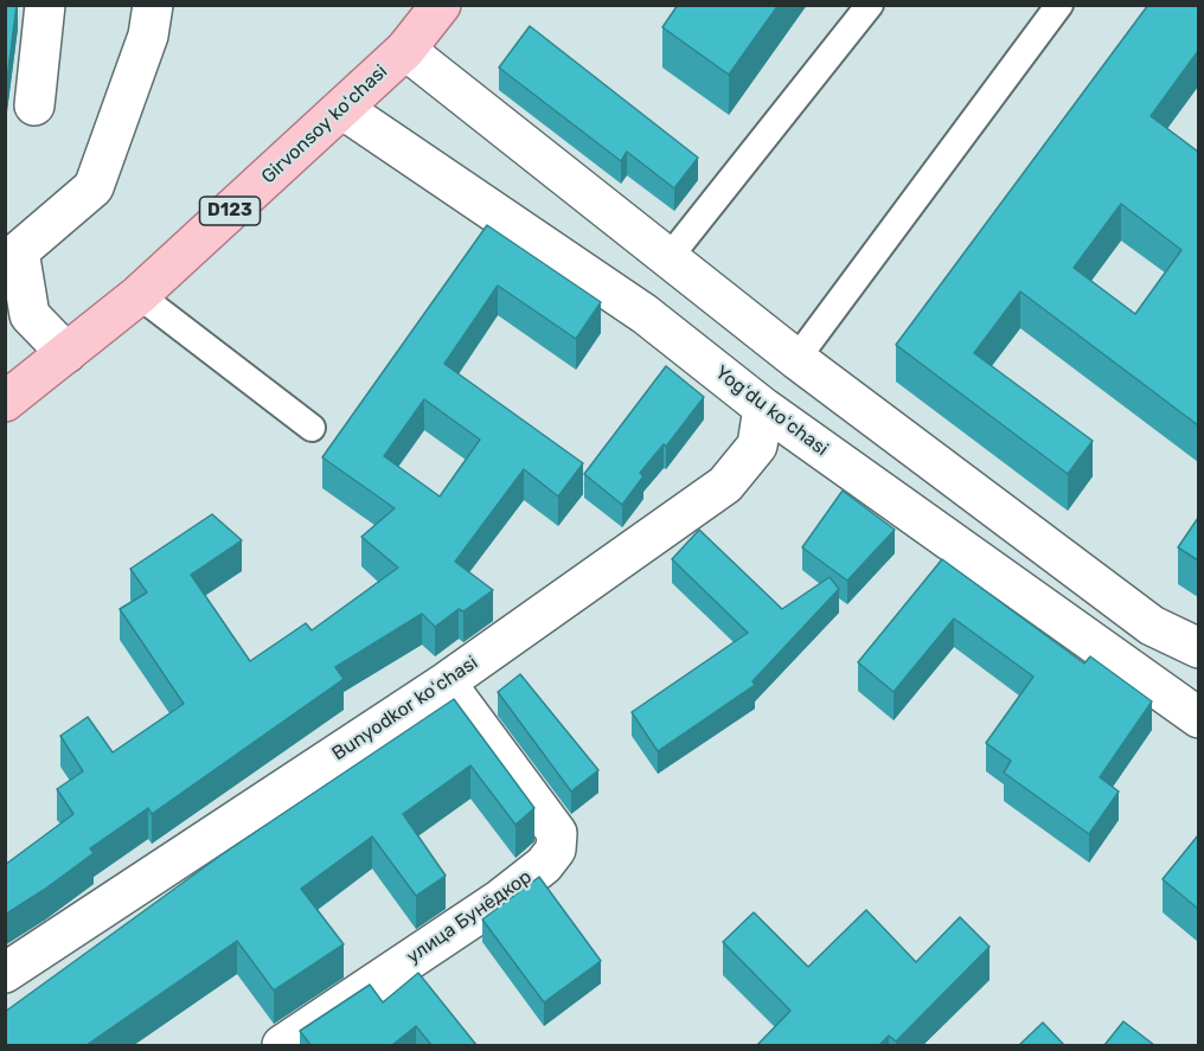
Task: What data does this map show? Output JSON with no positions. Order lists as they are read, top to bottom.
{
  "streets": {
    "main road": ["Girvonsoy koʻchasi", "D123"],
    "street": ["Yogʻdu koʻchasi", "Bunyodkor koʻchasi", "улица Бунёдкор"]
  },
  "crossings": [
    ["Girvonsoy koʻchasi", "Yogʻdu koʻchasi"],
    ["Yogʻdu koʻchasi", "Bunyodkor koʻchasi"],
    ["Bunyodkor koʻchasi", "улица Бунёдкор"]
  ]
}
